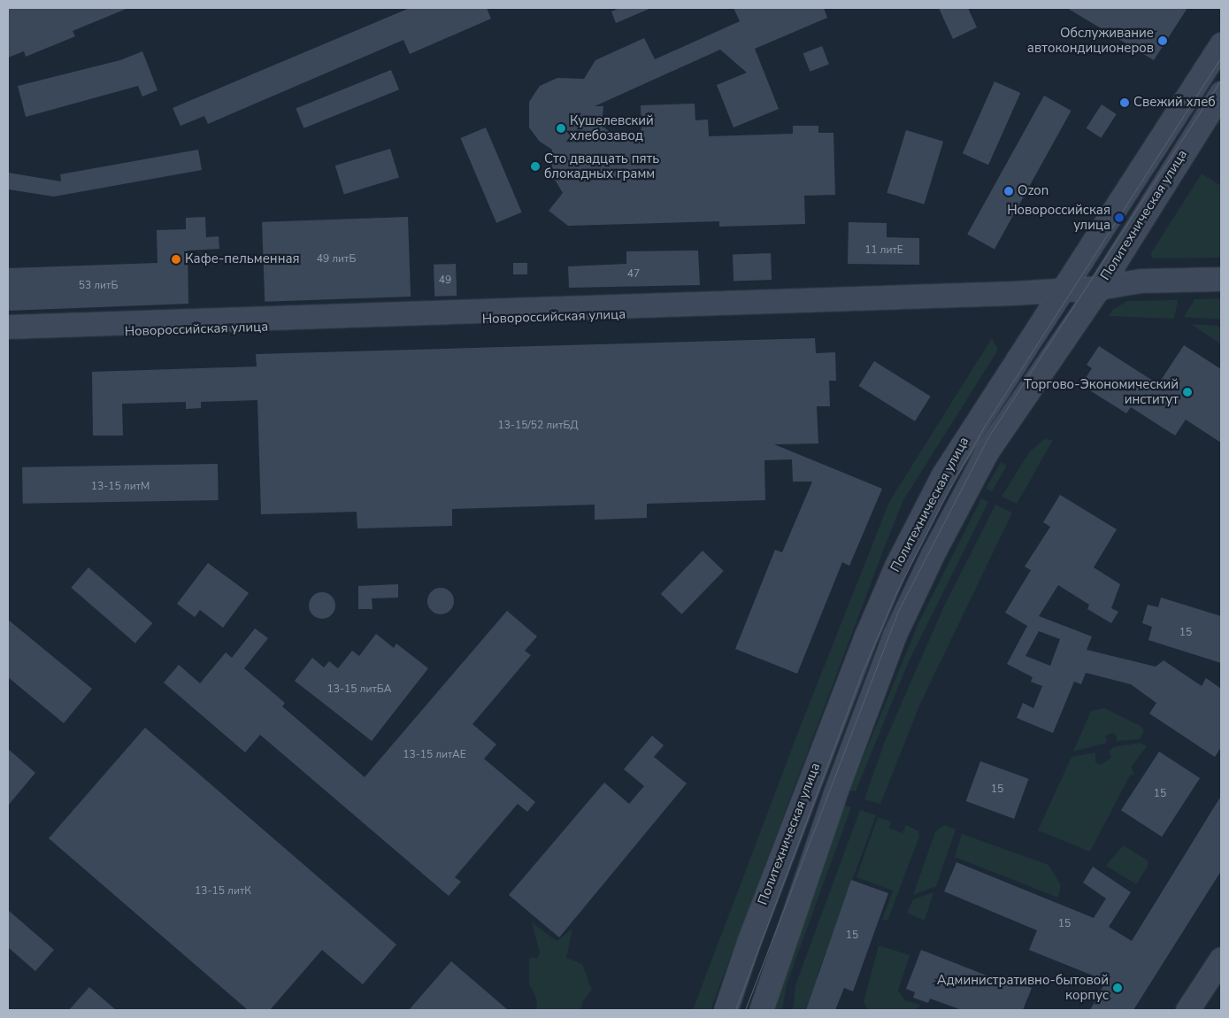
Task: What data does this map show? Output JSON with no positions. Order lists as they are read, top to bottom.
{
  "streets": {
    "main road": ["Политехническая улица", "Новороссийская улица"]
  },
  "crossings": [
    ["Политехническая улица", "Новороссийская улица"]
  ],
  "places": [
    "Обслуживание автокондиционеров",
    "Свежий хлеб",
    "Кушелевский хлебозавод",
    "Сто двадцать пять блокадных грамм",
    "Ozon",
    "Новороссийская улица",
    "Кафе-пельменная",
    "Торгово-Экономический институт",
    "Административно-бытовой корпус"
  ],
  "house_numbers": [
    "11 литЕ",
    "49 литБ",
    "47",
    "49",
    "53 литБ",
    "13-15/52 литБД",
    "13-15 литМ",
    "15",
    "13-15 литБА",
    "13-15 литАЕ",
    "15",
    "15",
    "13-15 литК",
    "15",
    "15"
  ]
}
